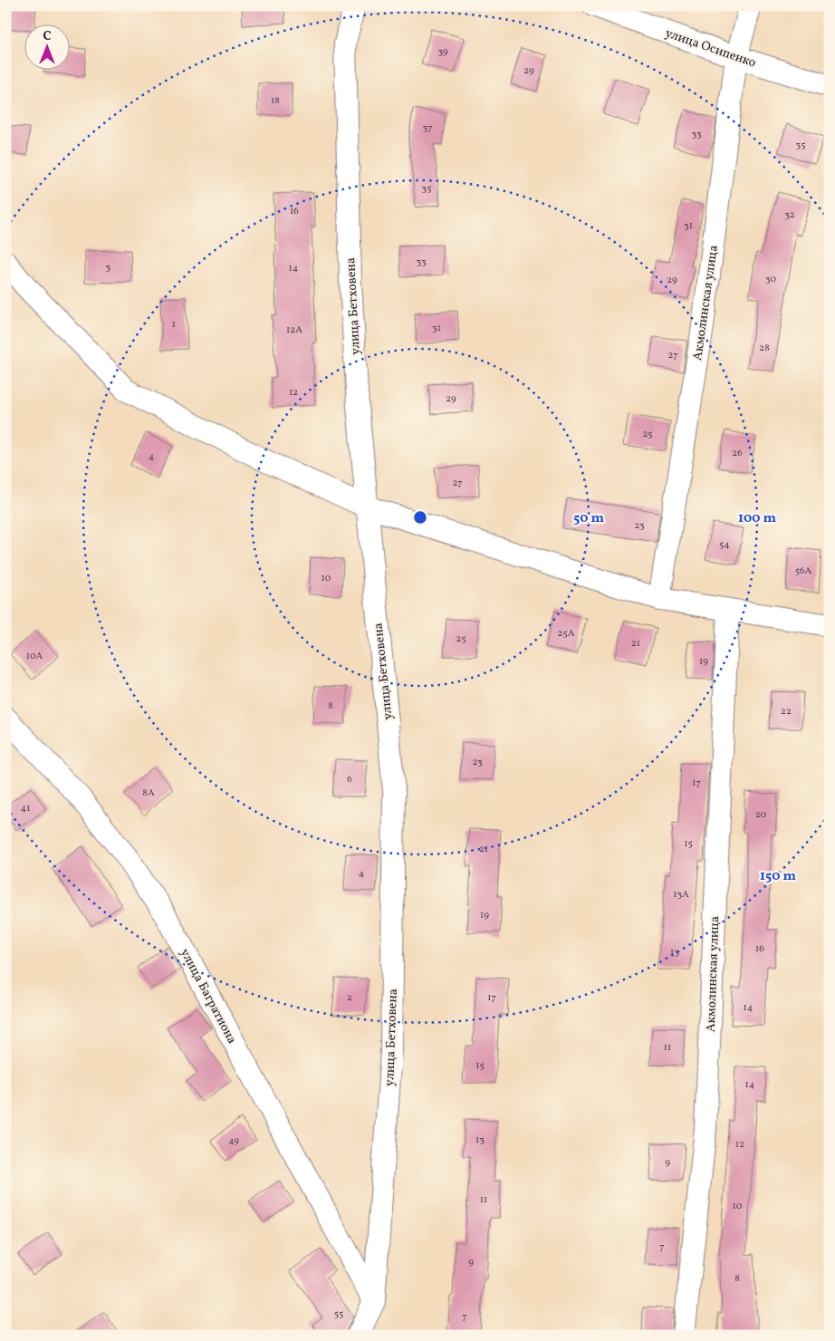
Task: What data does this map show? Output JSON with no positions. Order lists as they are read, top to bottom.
{
  "streets": {
    "street": [
      "улица Осипенко",
      "Акмолинская улица",
      "улица Бетховена",
      "улица Багратиона"
    ]
  },
  "crossings": [
    ["улица Осипенко", "Акмолинская улица"],
    ["улица Бетховена", "улица Багратиона"]
  ],
  "house_numbers": [
    "39",
    "29",
    "18",
    "37",
    "33",
    "35",
    "35",
    "16",
    "32",
    "31",
    "33",
    "3",
    "14",
    "30",
    "29",
    "1",
    "31",
    "12А",
    "28",
    "27",
    "12",
    "29",
    "25",
    "26",
    "4",
    "27",
    "23",
    "54",
    "56А",
    "10",
    "25А",
    "25",
    "21",
    "10А",
    "19",
    "8",
    "22",
    "23",
    "6",
    "17",
    "8А",
    "41",
    "20",
    "15",
    "21",
    "4",
    "13А",
    "19",
    "16",
    "13",
    "2",
    "17",
    "14",
    "11",
    "15",
    "14",
    "13",
    "49",
    "12",
    "9",
    "11",
    "10",
    "7",
    "9",
    "8",
    "55",
    "7"
  ],
  "north": "top",
  "rings": ["50 m", "100 m", "150 m"]
}
